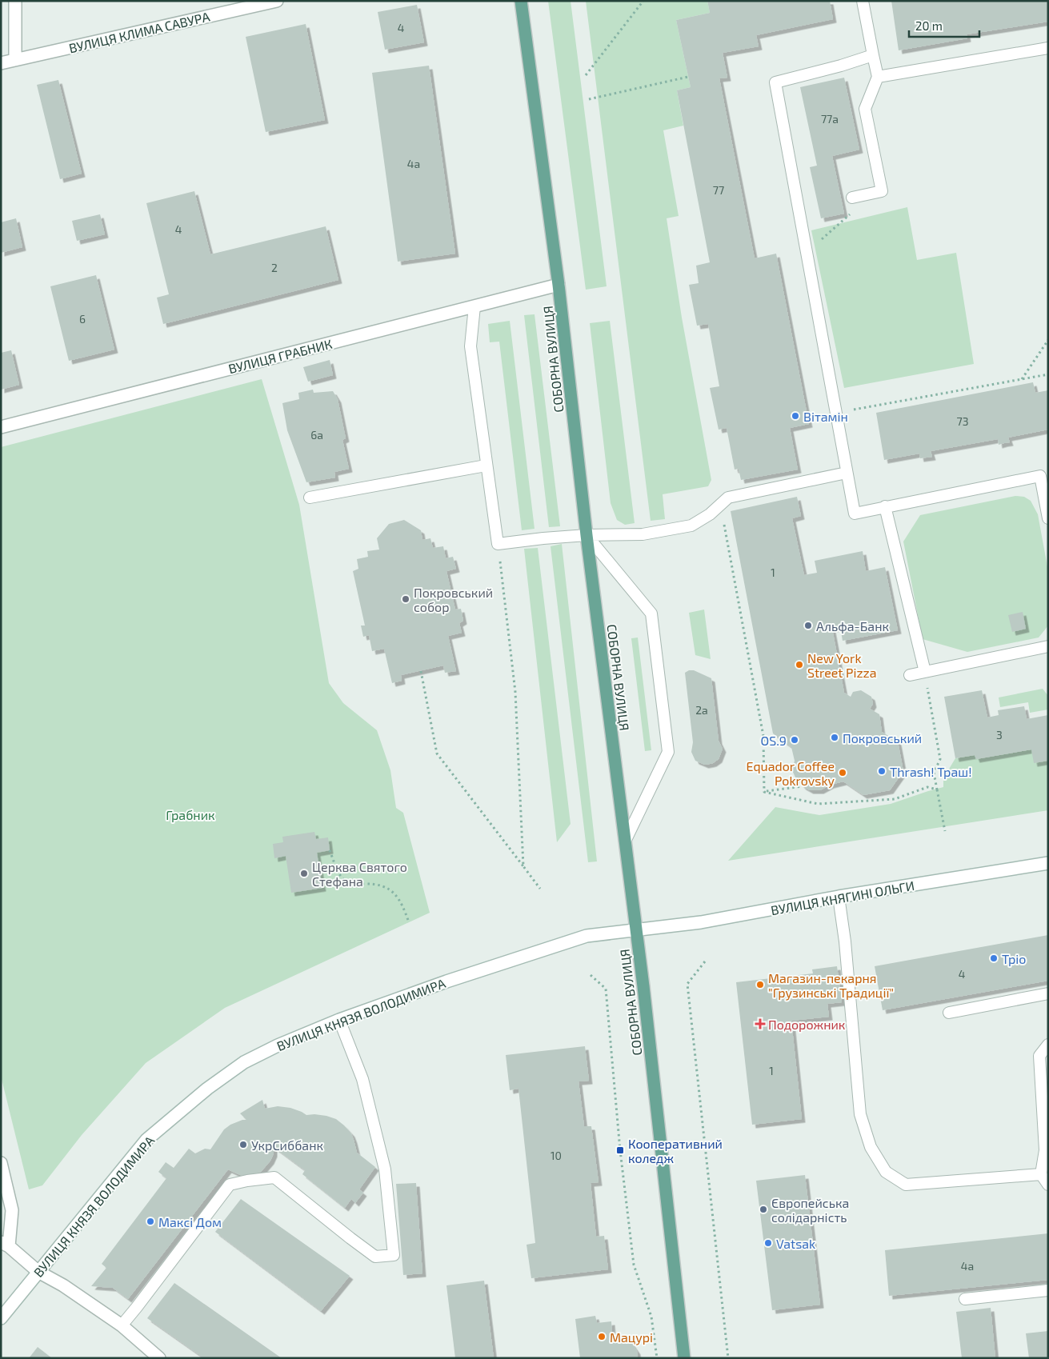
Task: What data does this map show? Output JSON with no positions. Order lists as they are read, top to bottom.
{
  "streets": {
    "main road": ["СОБОРНА ВУЛИЦЯ"],
    "street": [
      "ВУЛИЦЯ КЛИМА САВУРА",
      "ВУЛИЦЯ ГРАБНИК",
      "ВУЛИЦЯ КНЯГИНІ ОЛЬГИ",
      "ВУЛИЦЯ КНЯЗЯ ВОЛОДИМИРА"
    ]
  },
  "crossings": [
    ["ВУЛИЦЯ ГРАБНИК", "СОБОРНА ВУЛИЦЯ"],
    ["СОБОРНА ВУЛИЦЯ", "ВУЛИЦЯ КНЯГИНІ ОЛЬГИ"],
    ["СОБОРНА ВУЛИЦЯ", "ВУЛИЦЯ КНЯЗЯ ВОЛОДИМИРА"],
    ["ВУЛИЦЯ КНЯГИНІ ОЛЬГИ", "ВУЛИЦЯ КНЯЗЯ ВОЛОДИМИРА"]
  ],
  "parks": ["Грабник"],
  "places": {
    "other": [
      "Вітамін",
      "Покровський собор",
      "Альфа-Банк",
      "New York Street Pizza",
      "Покровський",
      "OS.9",
      "Thrash! Траш!",
      "Equador Coffee Pokrovsky",
      "Церква Святого Стефана",
      "Тріо",
      "Магазин-пекарня \"Грузинські Традиції\"",
      "УкрСиббанк",
      "Європейська солідарність",
      "Максі Дом",
      "Vatsak",
      "Мацурі"
    ],
    "health": ["Подорожник"],
    "transit": ["Кооперативний коледж"]
  },
  "house_numbers": [
    "4",
    "77а",
    "4а",
    "77",
    "4",
    "2",
    "6",
    "73",
    "6а",
    "1",
    "2а",
    "3",
    "4",
    "1",
    "10",
    "4а"
  ],
  "scale_bar": "20 m"
}
